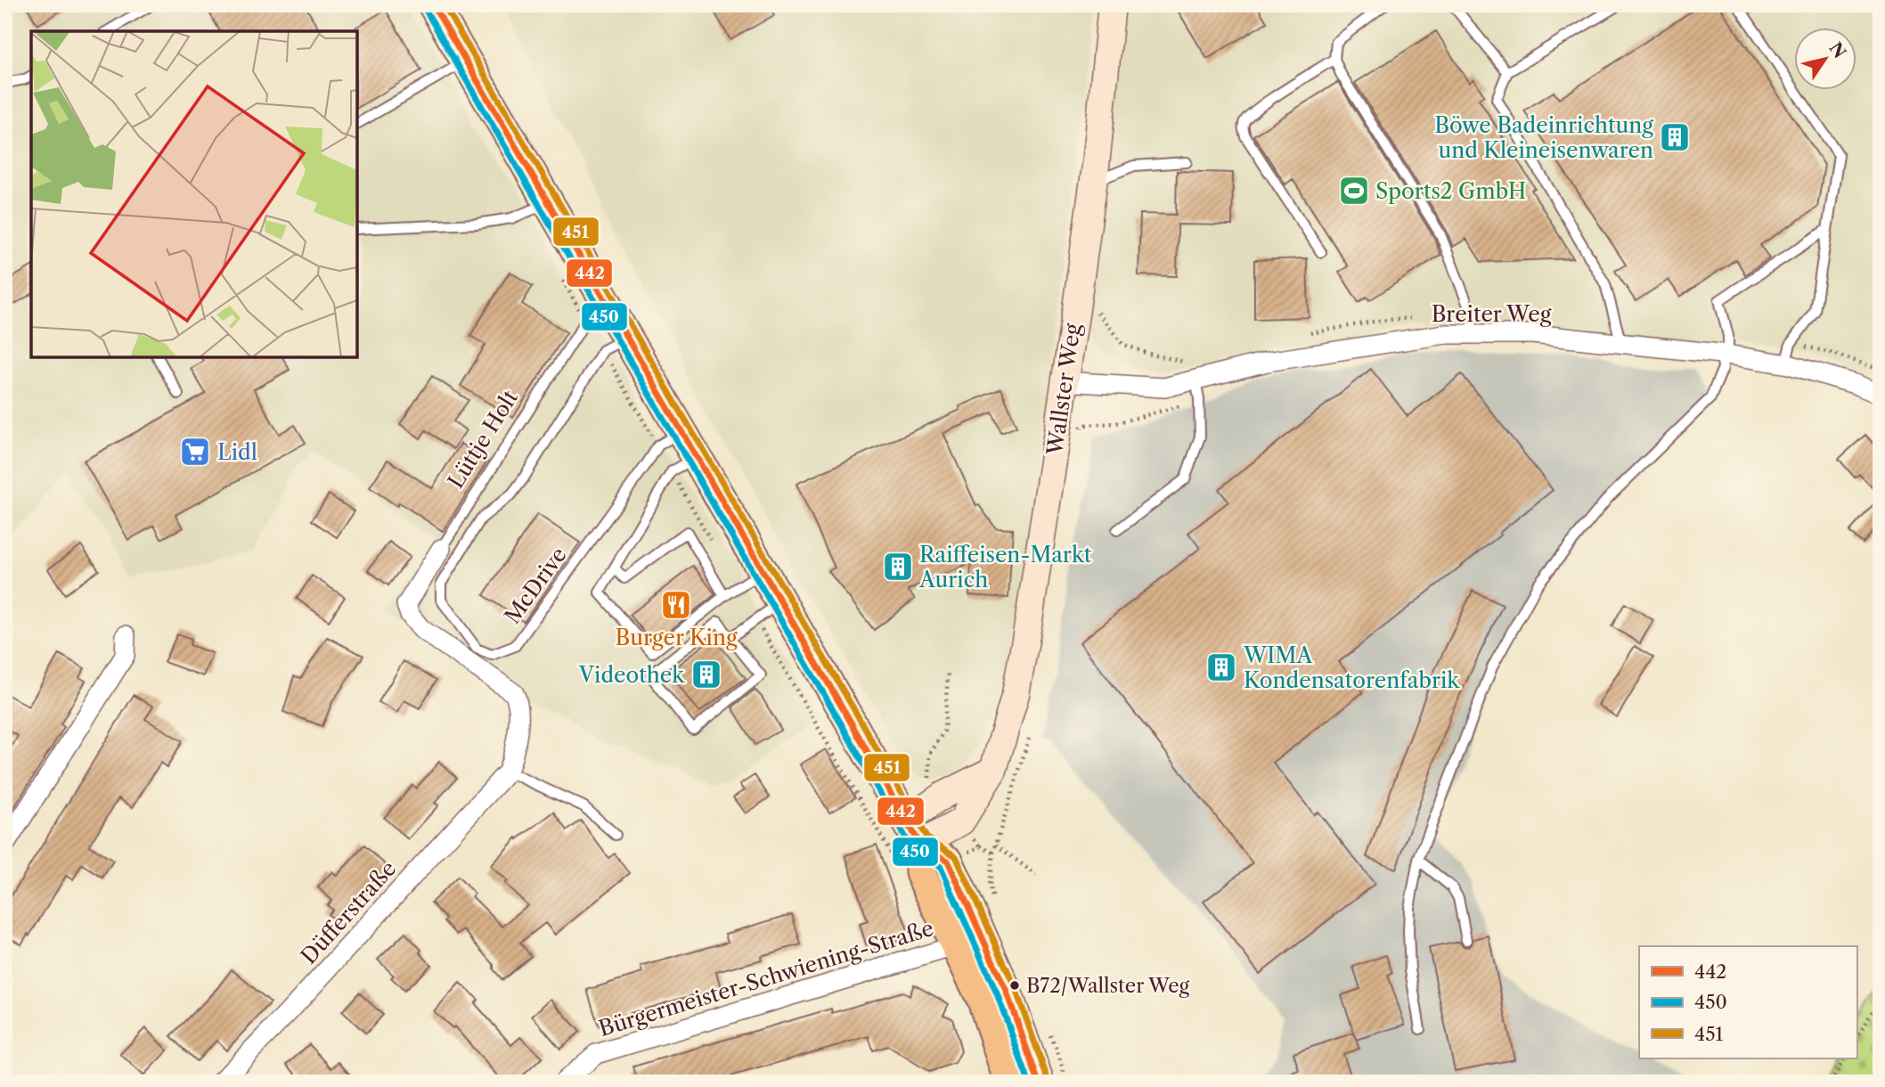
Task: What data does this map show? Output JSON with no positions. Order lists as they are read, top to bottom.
{
  "streets": {
    "street": [
      "Breiter Weg",
      "Wallster Weg",
      "Lüttje Holt",
      "Düfferstraße",
      "Bürgermeister-Schwiening-Straße"
    ],
    "lane": ["McDrive"]
  },
  "crossings": [
    ["Breiter Weg", "Wallster Weg"],
    ["Lüttje Holt", "Düfferstraße"]
  ],
  "places": {
    "building": [
      "Böwe Badeinrichtung und Kleineisenwaren",
      "Raiffeisen-Markt Aurich",
      "WIMA Kondensatorenfabrik",
      "Videothek"
    ],
    "sports": ["Sports2 GmbH"],
    "supermarket": ["Lidl"],
    "restaurant": ["Burger King"],
    "other": ["B72/Wallster Weg"]
  },
  "lines": ["transit line 442", "transit line 451", "transit line 450"],
  "legend": ["442", "450", "451"],
  "north": "top right"
}
